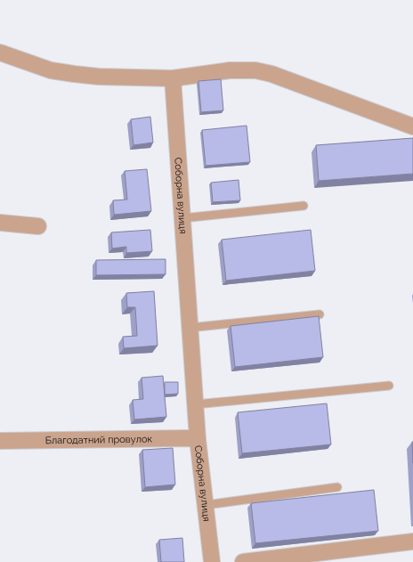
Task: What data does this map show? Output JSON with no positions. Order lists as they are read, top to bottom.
{
  "streets": {
    "street": ["Соборна вулиця", "Благодатний провулок"]
  },
  "crossings": [
    ["Соборна вулиця", "Благодатний провулок"]
  ]
}
